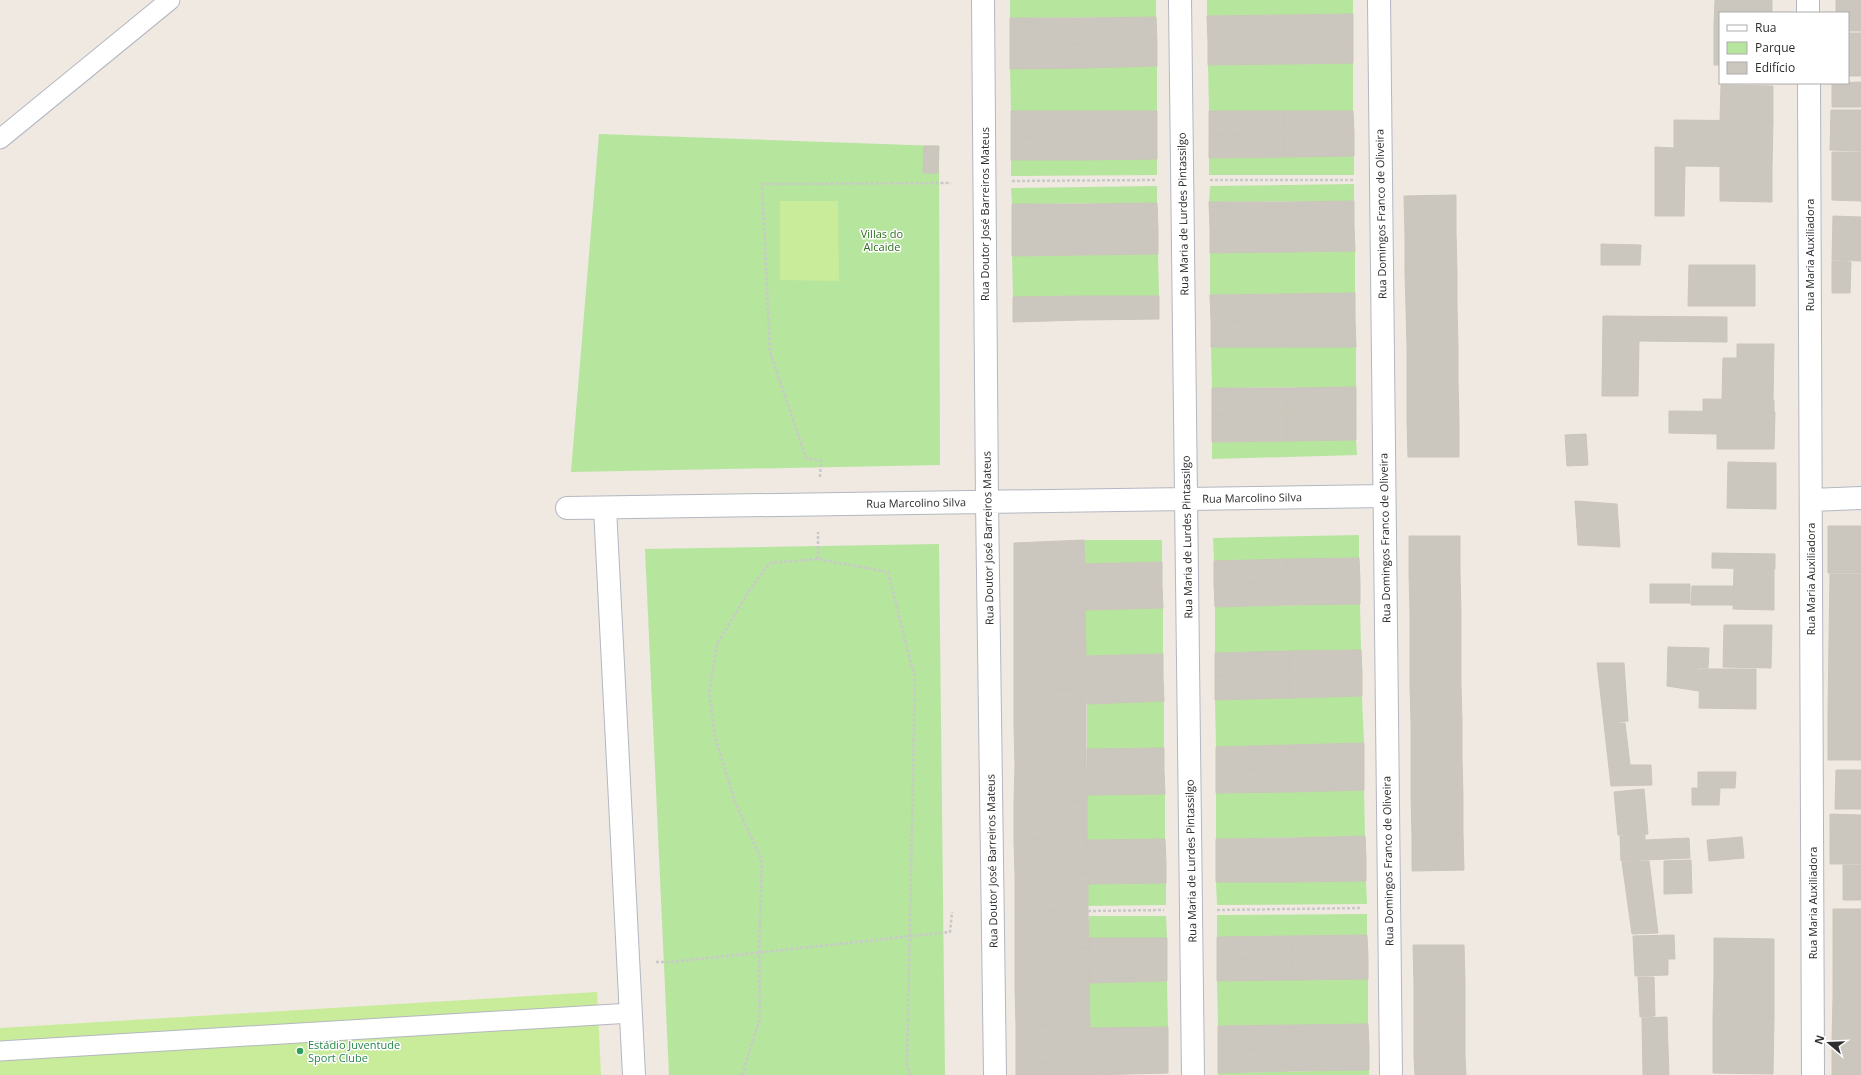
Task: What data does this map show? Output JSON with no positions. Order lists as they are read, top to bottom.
{
  "streets": {
    "street": [
      "Rua Doutor José Barreiros Mateus",
      "Rua Maria de Lurdes Pintassilgo",
      "Rua Domingos Franco de Oliveira",
      "Rua Maria Auxiliadora",
      "Rua Marcolino Silva"
    ]
  },
  "crossings": [
    ["Rua Doutor José Barreiros Mateus", "Rua Marcolino Silva"],
    ["Rua Maria de Lurdes Pintassilgo", "Rua Marcolino Silva"],
    ["Rua Domingos Franco de Oliveira", "Rua Marcolino Silva"]
  ],
  "parks": ["Villas do Alcaide"],
  "places": ["Estádio Juventude Sport Clube"],
  "legend": ["Rua", "Parque", "Edifício"],
  "north": "left"
}
